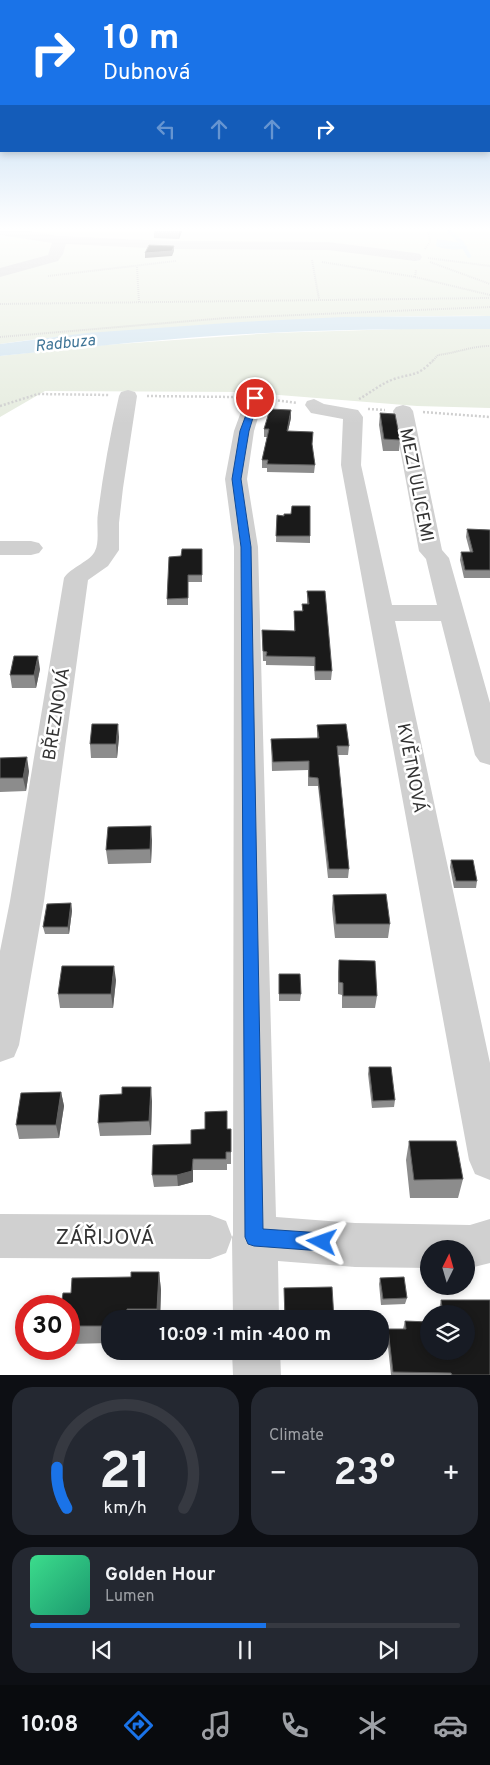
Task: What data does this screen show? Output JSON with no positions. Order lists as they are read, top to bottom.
{
  "streets": {
    "street": [
      "MEZI ULICEMI",
      "BŘEZNOVÁ",
      "KVĚTNOVÁ",
      "ZÁŘIJOVÁ"
    ]
  },
  "water": ["Radbuza"],
  "north": "top",
  "page": {
    "turn": ["10 m", "Dubnová"],
    "limit": "30",
    "trip": "10:09 · 1 min · 400 m",
    "tile": "Climate",
    "heat": ["−", "23°", "+"],
    "song": ["Golden Hour", "Lumen"],
    "tabs": "10:08",
    "gauge": ["21", "km/h"]
  }
}
